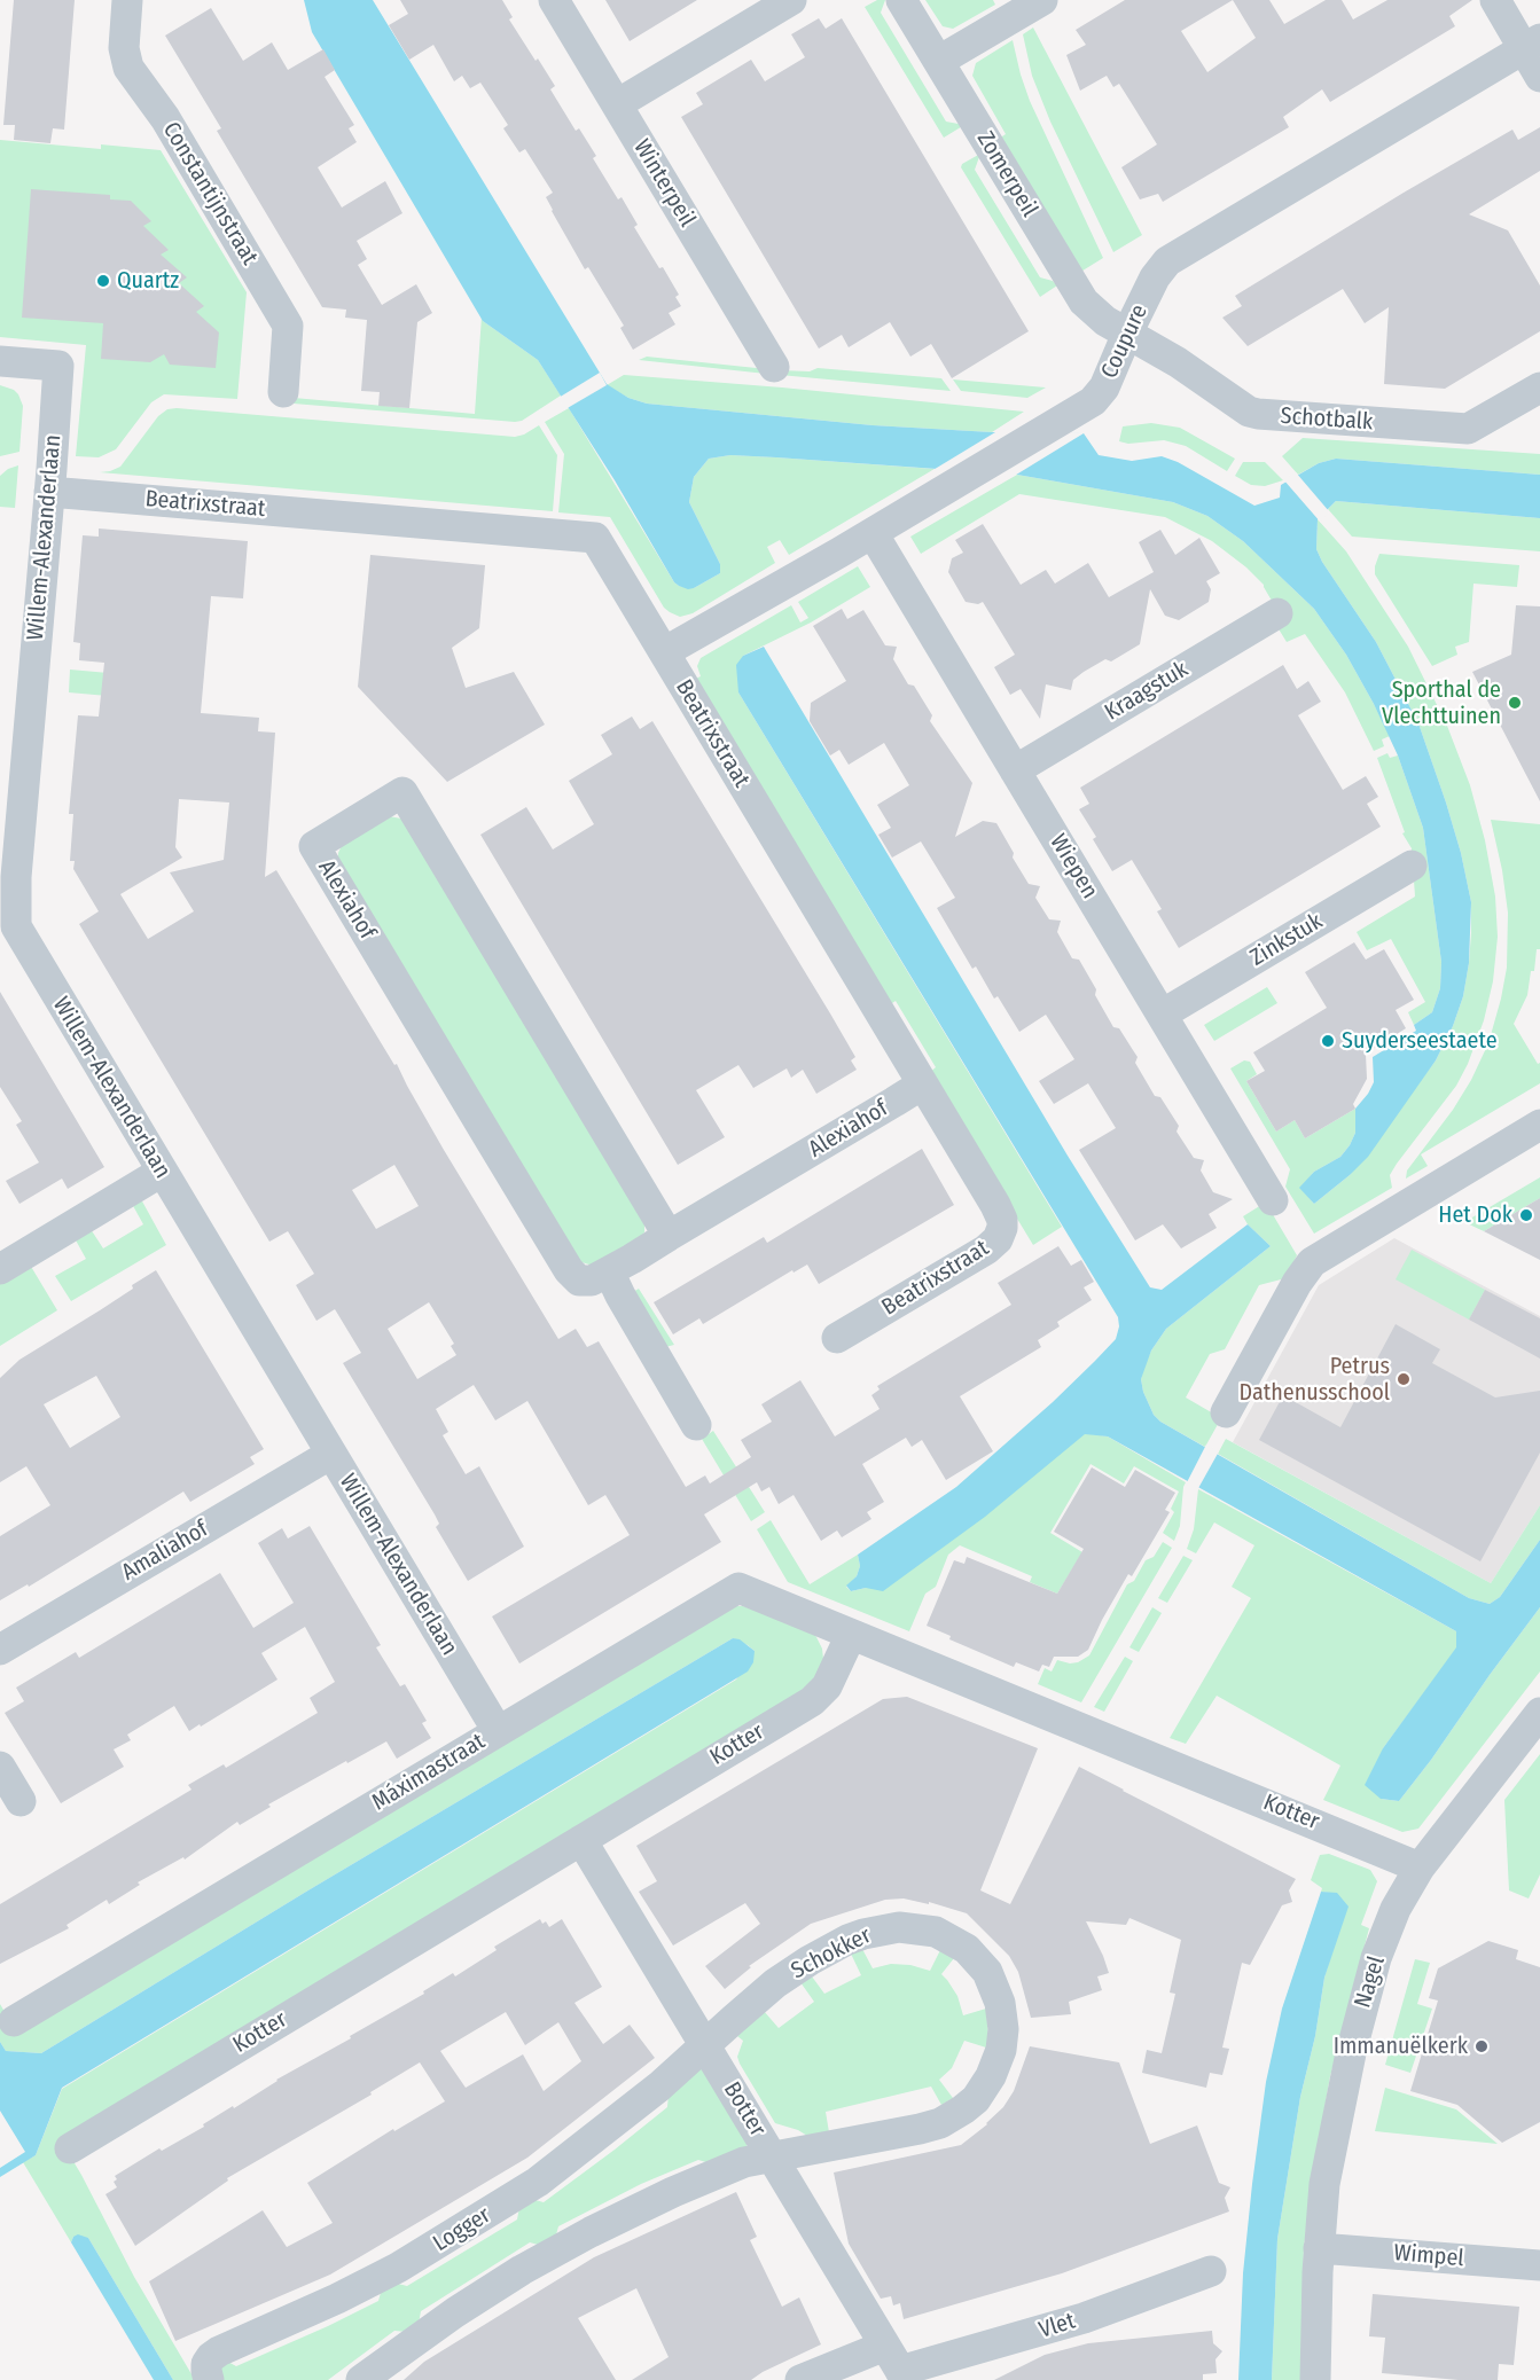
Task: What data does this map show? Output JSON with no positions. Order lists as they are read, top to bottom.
{
  "streets": {
    "street": [
      "Zomerpeil",
      "Winterpeil",
      "Constantijnstraat",
      "Coupure",
      "Schotbalk",
      "Beatrixstraat",
      "Willem-Alexanderlaan",
      "Kraagstuk",
      "Wiepen",
      "Alexiahof",
      "Zinkstuk",
      "Amaliahof",
      "Kotter",
      "Máximastraat",
      "Schokker",
      "Nagel",
      "Botter",
      "Logger",
      "Wimpel",
      "Vlet"
    ]
  },
  "crossings": [
    ["Zomerpeil", "Coupure"],
    ["Zomerpeil", "Schotbalk"],
    ["Coupure", "Schotbalk"],
    ["Coupure", "Beatrixstraat"],
    ["Coupure", "Wiepen"],
    ["Beatrixstraat", "Willem-Alexanderlaan"],
    ["Beatrixstraat", "Alexiahof"],
    ["Willem-Alexanderlaan", "Amaliahof"],
    ["Willem-Alexanderlaan", "Máximastraat"],
    ["Kraagstuk", "Wiepen"],
    ["Wiepen", "Zinkstuk"],
    ["Kotter", "Máximastraat"],
    ["Kotter", "Nagel"],
    ["Kotter", "Botter"],
    ["Schokker", "Botter"],
    ["Schokker", "Logger"],
    ["Nagel", "Wimpel"],
    ["Botter", "Logger"],
    ["Botter", "Vlet"]
  ],
  "places": [
    "Quartz",
    "Sporthal de Vlechttuinen",
    "Suyderseestaete",
    "Het Dok",
    "Petrus Dathenusschool",
    "Immanuëlkerk"
  ]
}
